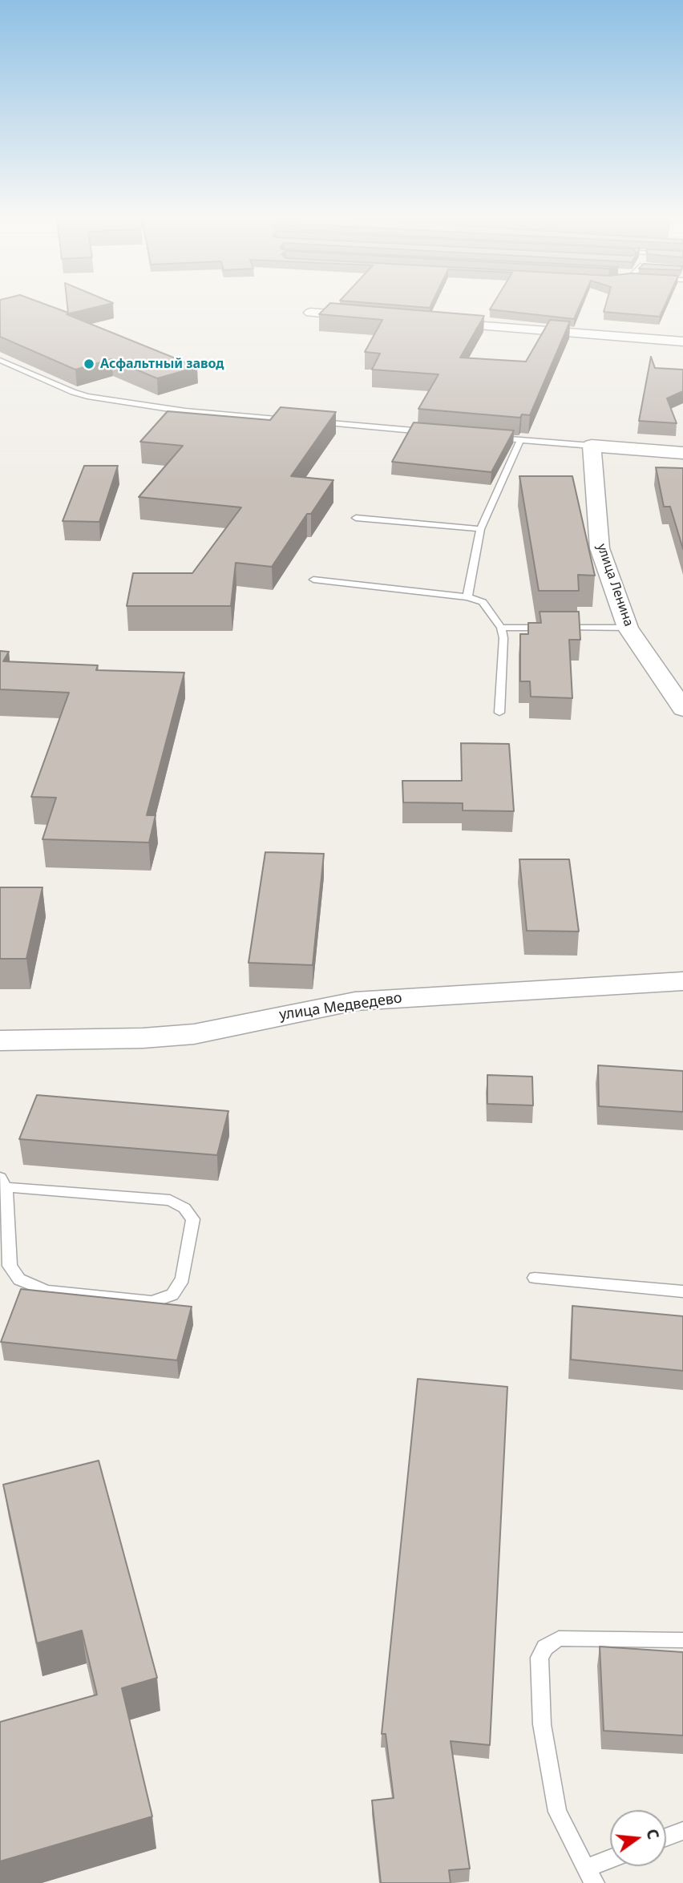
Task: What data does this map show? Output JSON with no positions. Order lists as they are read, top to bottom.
{
  "streets": {
    "street": ["улица Ленина", "улица Медведево"]
  },
  "places": ["Асфальтный завод"],
  "north": "right"
}
